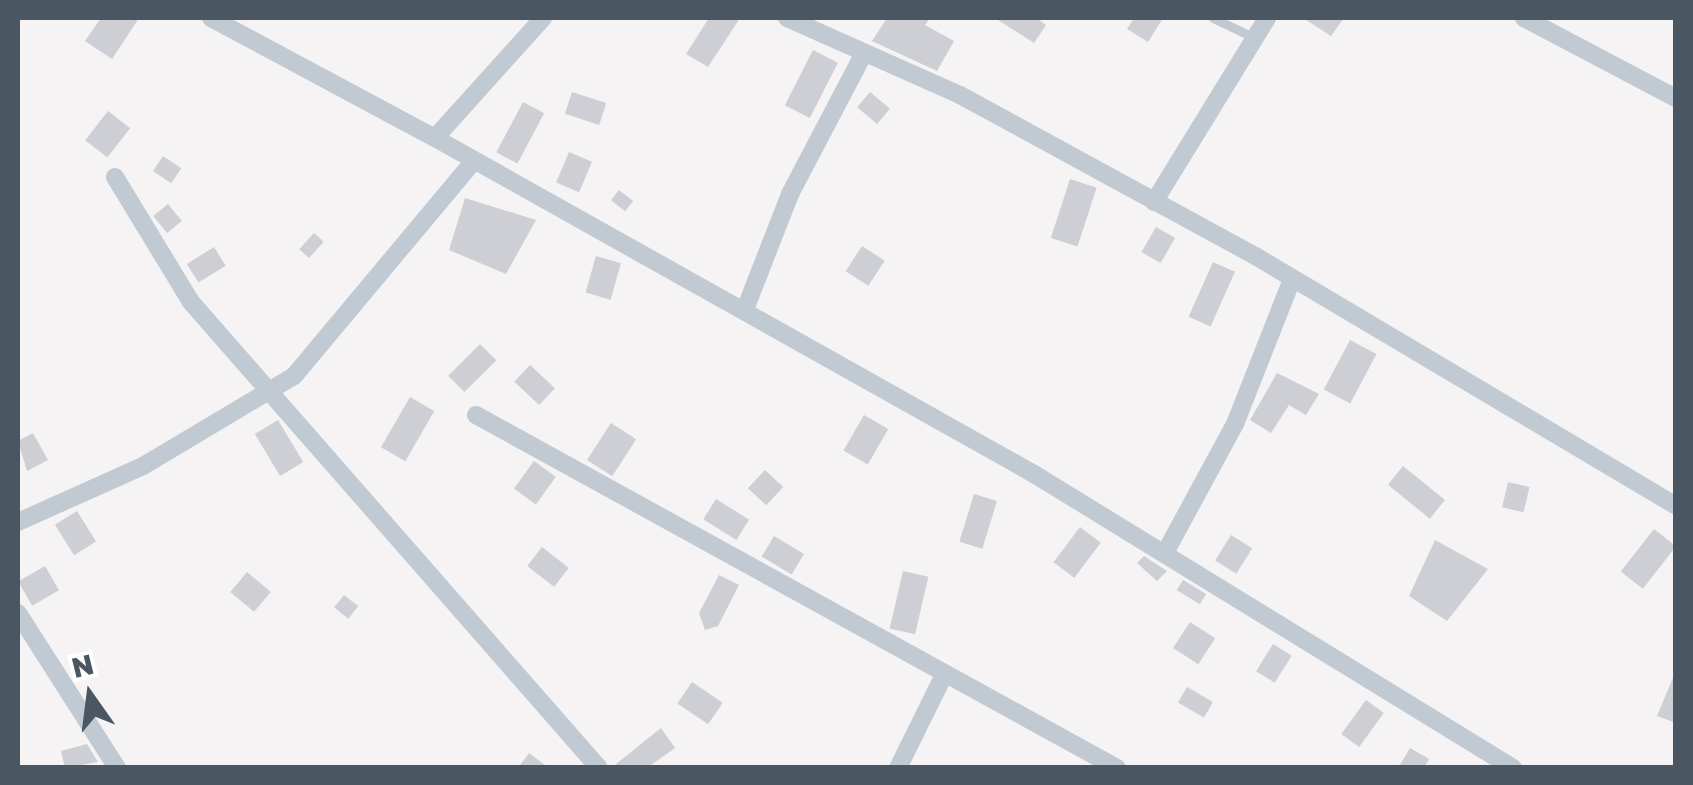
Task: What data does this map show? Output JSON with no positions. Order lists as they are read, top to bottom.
{
  "north": "top"
}
